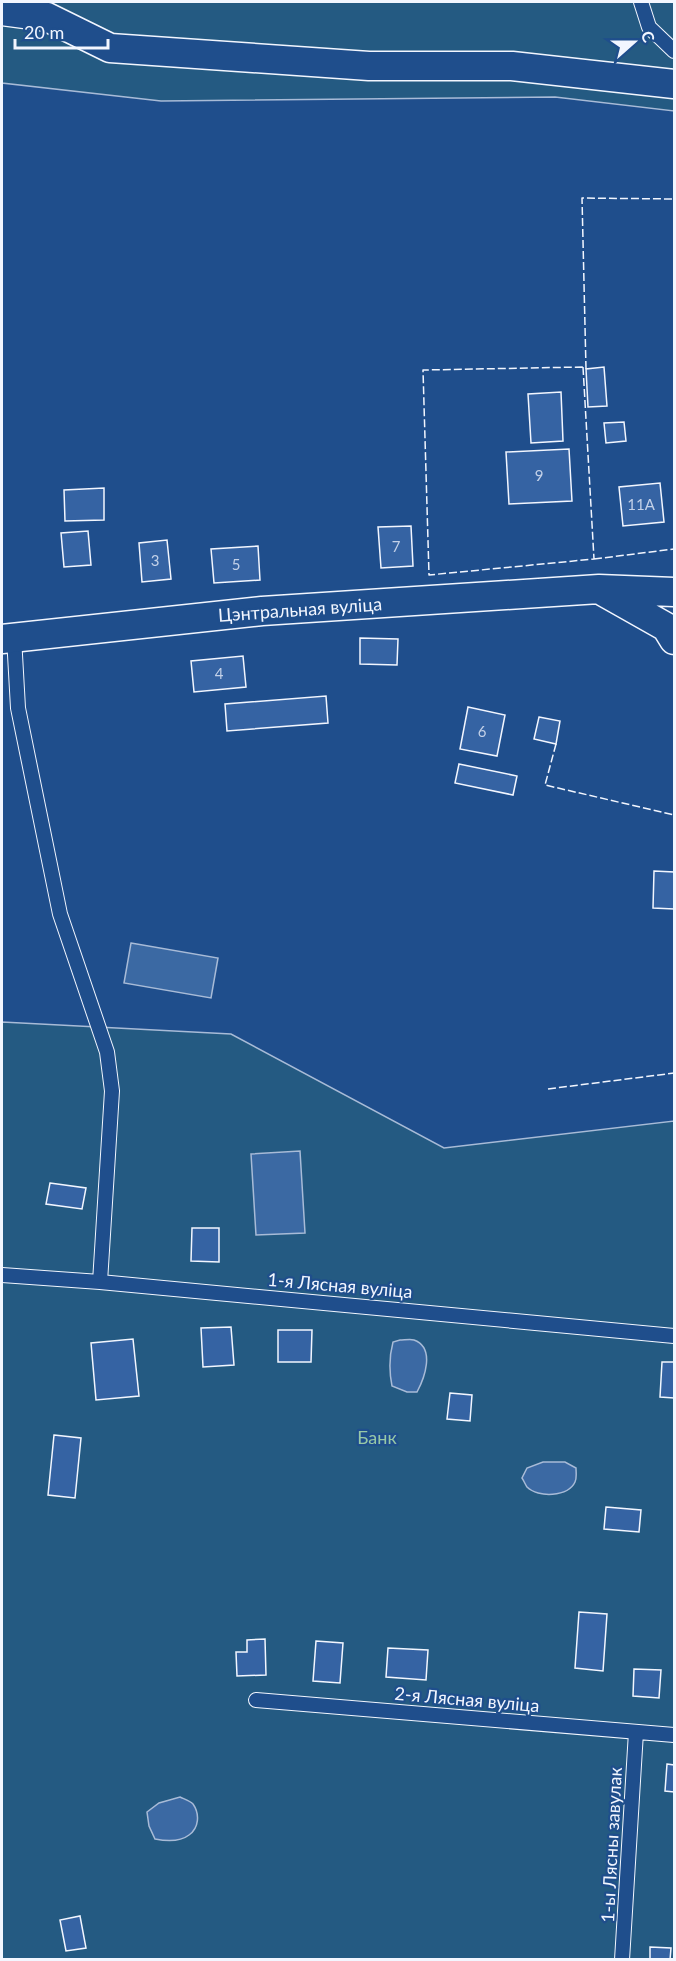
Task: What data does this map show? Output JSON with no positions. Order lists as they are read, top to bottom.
{
  "streets": {
    "street": ["Цэнтральная вуліца"],
    "lane": ["1-я Лясная вуліца", "2-я Лясная вуліца", "1-ы Лясны завулак"]
  },
  "crossings": [
    ["2-я Лясная вуліца", "1-ы Лясны завулак"]
  ],
  "parks": ["Банк"],
  "house_numbers": [
    "9",
    "11А",
    "7",
    "3",
    "5",
    "4",
    "6"
  ],
  "scale_bar": "20 m",
  "north": "right"
}
